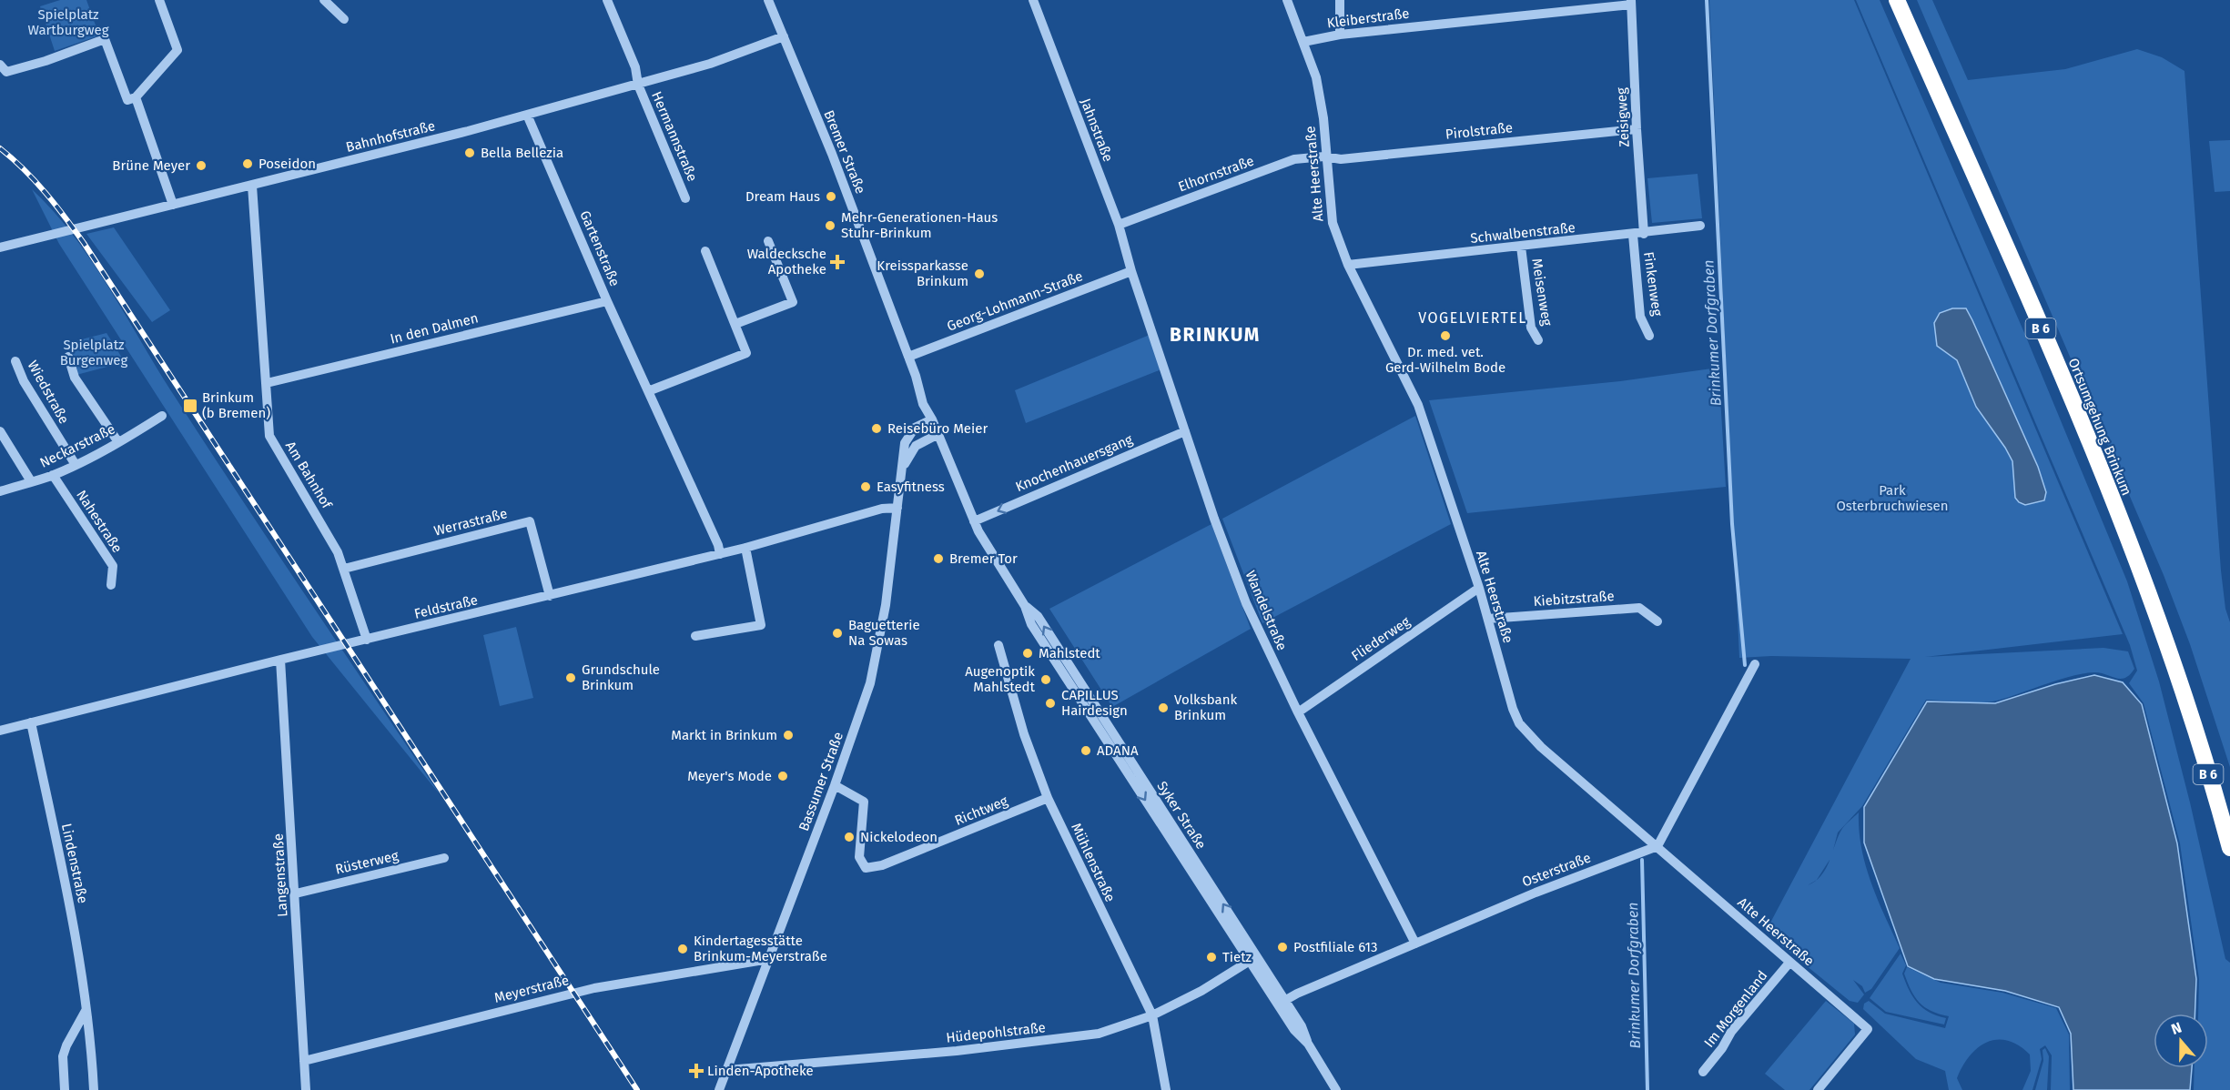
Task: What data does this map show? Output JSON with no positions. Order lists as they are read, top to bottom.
{
  "streets": {
    "highway": ["B 6", "Ortsumgehung Brinkum"],
    "street": [
      "Kleiberstraße",
      "Zeisigweg",
      "Jahnstraße",
      "Pirolstraße",
      "Bahnhofstraße",
      "Hermannstraße",
      "Bremer Straße",
      "Elhornstraße",
      "Alte Heerstraße",
      "Schwalbenstraße",
      "Gartenstraße",
      "Finkenweg",
      "Meisenweg",
      "Georg-Lohmann-Straße",
      "In den Dalmen",
      "Wiedstraße",
      "Neckarstraße",
      "Knochenhauersgang",
      "Am Bahnhof",
      "Nahestraße",
      "Werrastraße",
      "Kiebitzstraße",
      "Feldstraße",
      "Wandelstraße",
      "Fliederweg",
      "Bassumer Straße",
      "Richtweg",
      "Syker Straße",
      "Rüsterweg",
      "Mühlenstraße",
      "Lindenstraße",
      "Osterstraße",
      "Langenstraße",
      "Meyerstraße",
      "Im Morgenland",
      "Hüdepohlstraße"
    ]
  },
  "crossings": [
    ["Kleiberstraße", "Zeisigweg"],
    ["Kleiberstraße", "Alte Heerstraße"],
    ["Zeisigweg", "Pirolstraße"],
    ["Zeisigweg", "Schwalbenstraße"],
    ["Jahnstraße", "Elhornstraße"],
    ["Jahnstraße", "Georg-Lohmann-Straße"],
    ["Jahnstraße", "Wandelstraße"],
    ["Pirolstraße", "Elhornstraße"],
    ["Pirolstraße", "Alte Heerstraße"],
    ["Bahnhofstraße", "Hermannstraße"],
    ["Bahnhofstraße", "Bremer Straße"],
    ["Bahnhofstraße", "Gartenstraße"],
    ["Bahnhofstraße", "Am Bahnhof"],
    ["Bremer Straße", "Georg-Lohmann-Straße"],
    ["Bremer Straße", "Bassumer Straße"],
    ["Bremer Straße", "Syker Straße"],
    ["Elhornstraße", "Alte Heerstraße"],
    ["Alte Heerstraße", "Schwalbenstraße"],
    ["Alte Heerstraße", "Kiebitzstraße"],
    ["Alte Heerstraße", "Fliederweg"],
    ["Alte Heerstraße", "Osterstraße"],
    ["Alte Heerstraße", "Im Morgenland"],
    ["Schwalbenstraße", "Finkenweg"],
    ["Schwalbenstraße", "Meisenweg"],
    ["Gartenstraße", "In den Dalmen"],
    ["Gartenstraße", "Feldstraße"],
    ["Georg-Lohmann-Straße", "Wandelstraße"],
    ["In den Dalmen", "Am Bahnhof"],
    ["Wiedstraße", "Neckarstraße"],
    ["Neckarstraße", "Nahestraße"],
    ["Knochenhauersgang", "Wandelstraße"],
    ["Knochenhauersgang", "Syker Straße"],
    ["Am Bahnhof", "Werrastraße"],
    ["Am Bahnhof", "Feldstraße"],
    ["Werrastraße", "Feldstraße"],
    ["Feldstraße", "Bassumer Straße"],
    ["Feldstraße", "Lindenstraße"],
    ["Feldstraße", "Langenstraße"],
    ["Wandelstraße", "Fliederweg"],
    ["Wandelstraße", "Osterstraße"],
    ["Bassumer Straße", "Richtweg"],
    ["Bassumer Straße", "Syker Straße"],
    ["Bassumer Straße", "Meyerstraße"],
    ["Bassumer Straße", "Hüdepohlstraße"],
    ["Richtweg", "Mühlenstraße"],
    ["Syker Straße", "Osterstraße"],
    ["Syker Straße", "Hüdepohlstraße"],
    ["Rüsterweg", "Langenstraße"],
    ["Mühlenstraße", "Hüdepohlstraße"],
    ["Langenstraße", "Meyerstraße"]
  ],
  "one_way": ["Knochenhauersgang"],
  "districts": ["VOGELVIERTEL", "BRINKUM"],
  "water": ["Brinkumer Dorfgraben"],
  "parks": ["Spielplatz Wartburgweg", "Spielplatz Burgenweg", "Park Osterbruchwiesen"],
  "places": {
    "other": [
      "Bella Bellezia",
      "Poseidon",
      "Brüne Meyer",
      "Dream Haus",
      "Mehr-Generationen-Haus Stuhr-Brinkum",
      "Kreissparkasse Brinkum",
      "Dr. med. vet. Gerd-Wilhelm Bode",
      "Reisebüro Meier",
      "Easyfitness",
      "Bremer Tor",
      "Baguetterie Na Sowas",
      "Mahlstedt",
      "Grundschule Brinkum",
      "Augenoptik Mahlstedt",
      "CAPILLUS Hairdesign",
      "Volksbank Brinkum",
      "Markt in Brinkum",
      "ADANA",
      "Meyer's Mode",
      "Nickelodeon",
      "Postfiliale 613",
      "Kindertagesstätte Brinkum-Meyerstraße",
      "Tietz"
    ],
    "health": ["Waldecksche Apotheke", "Linden-Apotheke"],
    "transit": ["Brinkum (b Bremen)"]
  },
  "north": "top"
}
